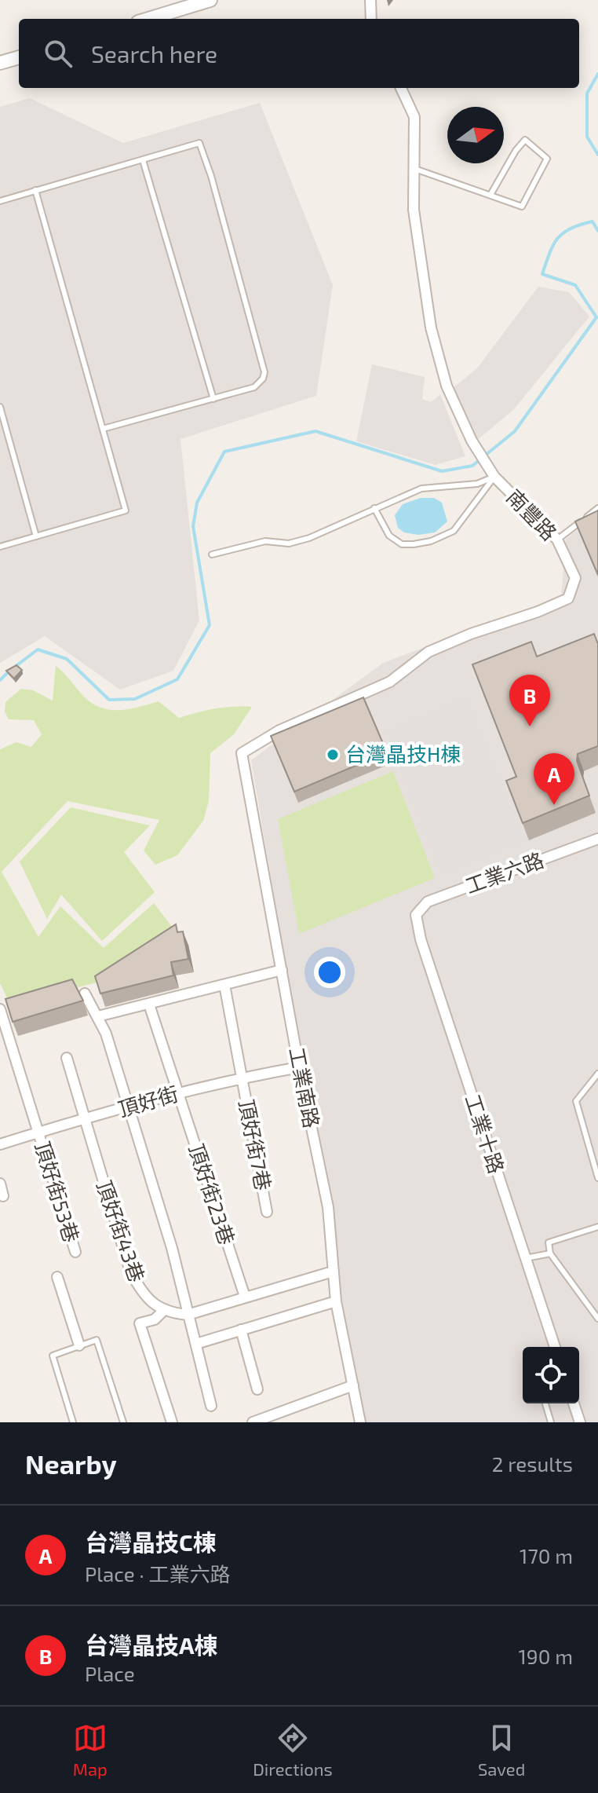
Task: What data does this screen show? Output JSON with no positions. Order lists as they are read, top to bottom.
{
  "streets": {
    "street": [
      "南豐路",
      "工業六路",
      "工業南路",
      "頂好街",
      "工業十路",
      "頂好街7巷",
      "頂好街53巷",
      "頂好街23巷",
      "頂好街43巷"
    ]
  },
  "crossings": [
    ["南豐路", "工業南路"],
    ["工業六路", "工業十路"],
    ["工業南路", "頂好街"],
    ["頂好街", "頂好街7巷"],
    ["頂好街", "頂好街53巷"],
    ["頂好街", "頂好街23巷"],
    ["頂好街", "頂好街43巷"]
  ],
  "places": ["台灣晶技H棟"],
  "north": "right",
  "page": {
    "search": "Search here",
    "pins": ["B", "A"],
    "heading": ["Nearby", "2 results"],
    "list": [
      {
        "mark": "A",
        "name": "台灣晶技C棟",
        "note": "Place · 工業六路",
        "value": "170 m"
      },
      {
        "mark": "B",
        "name": "台灣晶技A棟",
        "note": "Place",
        "value": "190 m"
      }
    ],
    "nav": ["Map", "Directions", "Saved"]
  }
}
